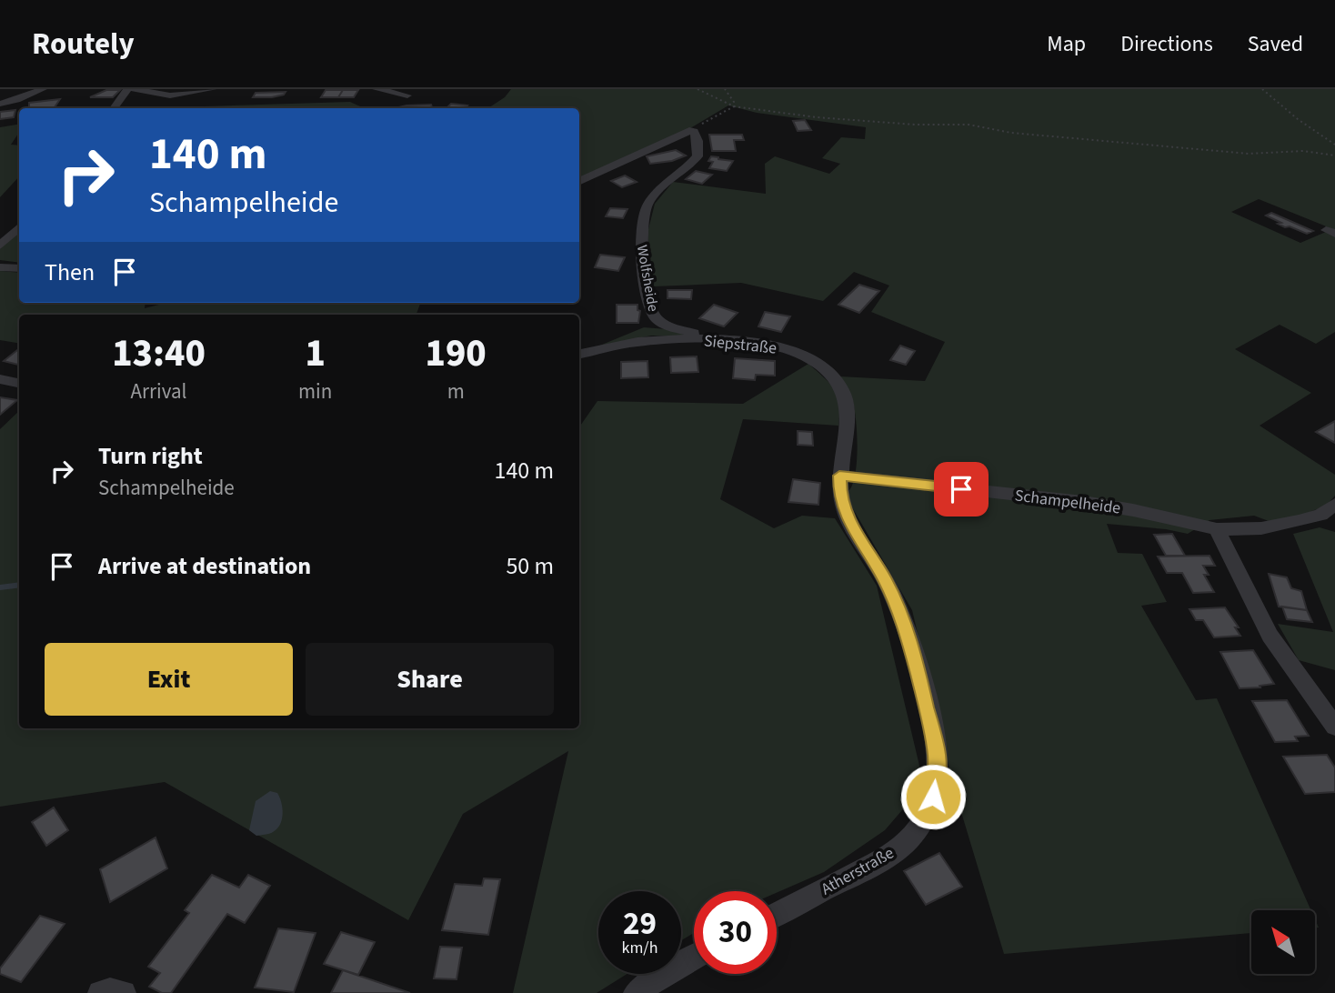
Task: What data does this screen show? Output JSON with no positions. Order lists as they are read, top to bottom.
{
  "streets": {
    "street": [
      "Wolfsheide",
      "Siepstraße",
      "Schampelheide",
      "Atherstraße"
    ]
  },
  "crossings": [
    ["Wolfsheide", "Siepstraße"],
    ["Siepstraße", "Schampelheide"],
    ["Siepstraße", "Atherstraße"],
    ["Schampelheide", "Atherstraße"]
  ],
  "north": "top left",
  "page": {
    "header": "Routely",
    "nav": ["Map", "Directions", "Saved"],
    "turn": ["140 m", "Schampelheide"],
    "then": "Then",
    "eta": [
      "13:40",
      "Arrival",
      "1",
      "min",
      "190",
      "m"
    ],
    "list": [
      {
        "name": "Turn right",
        "note": "Schampelheide",
        "value": "140 m"
      },
      {
        "name": "Arrive at destination",
        "value": "50 m"
      }
    ],
    "buttons": ["Exit", "Share"],
    "speed": "29 km/h",
    "limit": "30"
  }
}
